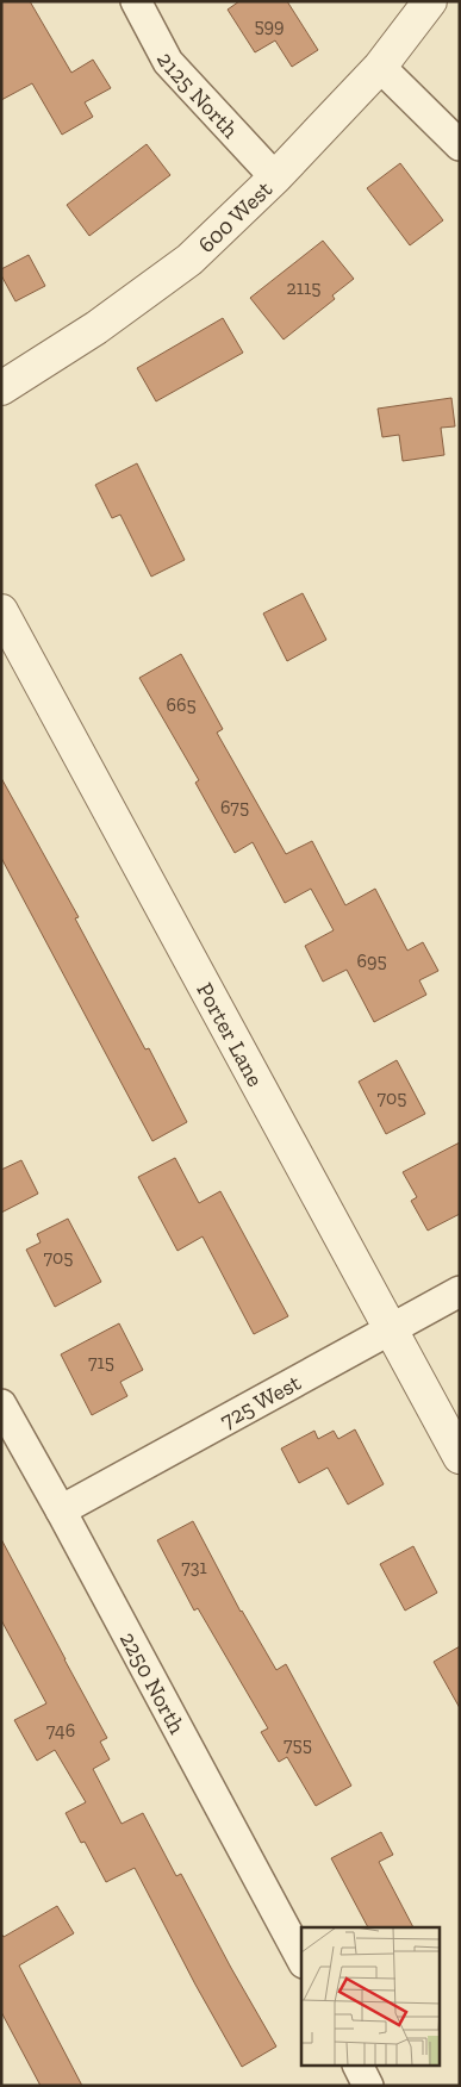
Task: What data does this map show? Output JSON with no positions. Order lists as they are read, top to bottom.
{
  "streets": {
    "street": [
      "2125 North",
      "600 West",
      "Porter Lane",
      "725 West",
      "2250 North"
    ]
  },
  "crossings": [
    ["2125 North", "600 West"],
    ["Porter Lane", "725 West"],
    ["725 West", "2250 North"]
  ],
  "house_numbers": [
    "599",
    "2115",
    "665",
    "675",
    "695",
    "705",
    "705",
    "715",
    "731",
    "746",
    "755"
  ]
}
